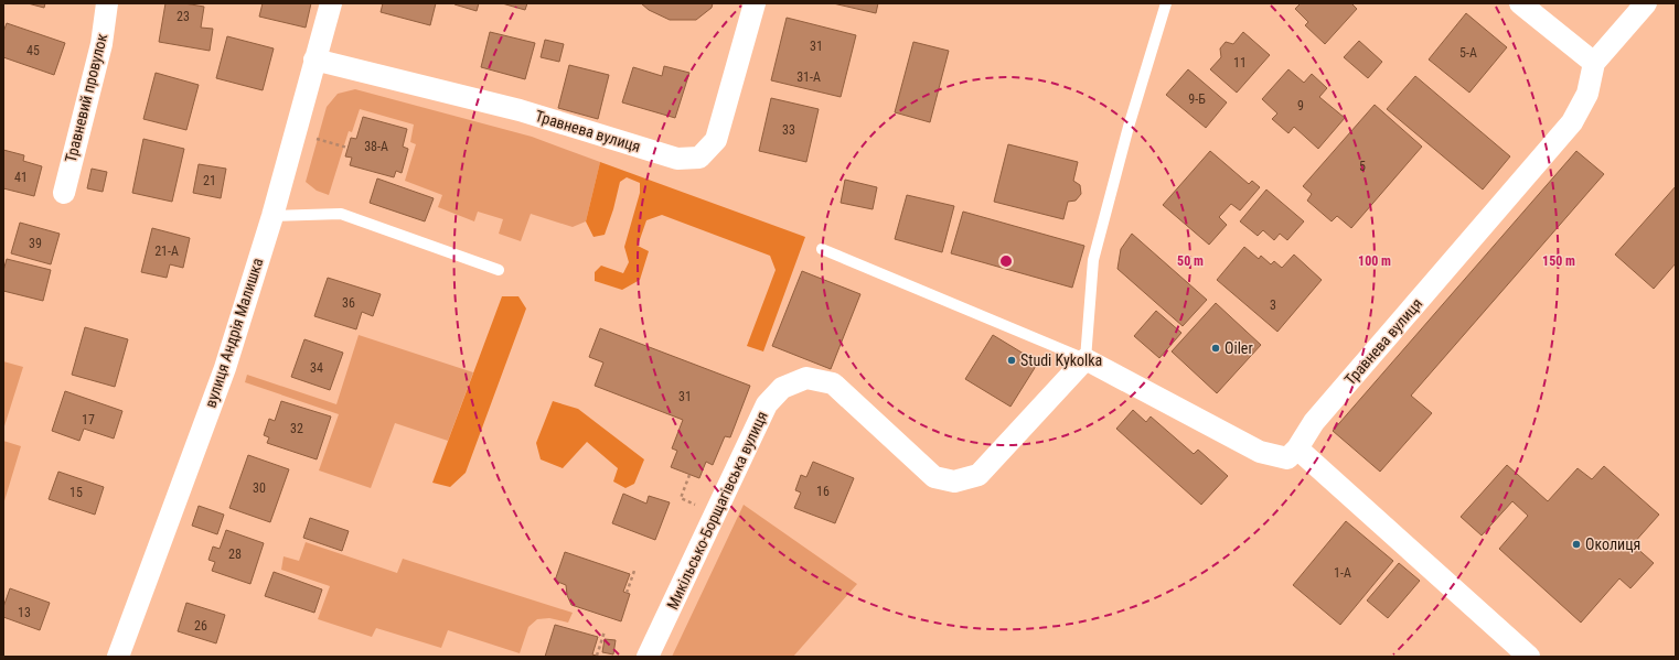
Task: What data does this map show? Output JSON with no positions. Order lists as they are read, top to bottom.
{
  "streets": {
    "street": [
      "Травневий провулок",
      "Травнева вулиця",
      "вулиця Андрія Малишка",
      "Микільсько-Борщагівська вулиця"
    ]
  },
  "crossings": [
    ["Травнева вулиця", "вулиця Андрія Малишка"]
  ],
  "places": ["Oiler", "Studi Kykolka", "Околиця"],
  "house_numbers": [
    "23",
    "31",
    "45",
    "5-А",
    "11",
    "31-А",
    "9-Б",
    "9",
    "33",
    "38-А",
    "5",
    "41",
    "21",
    "39",
    "21-А",
    "36",
    "3",
    "34",
    "31",
    "17",
    "32",
    "30",
    "16",
    "15",
    "28",
    "1-А",
    "13",
    "26"
  ],
  "rings": ["50 m", "100 m", "150 m"]
}
